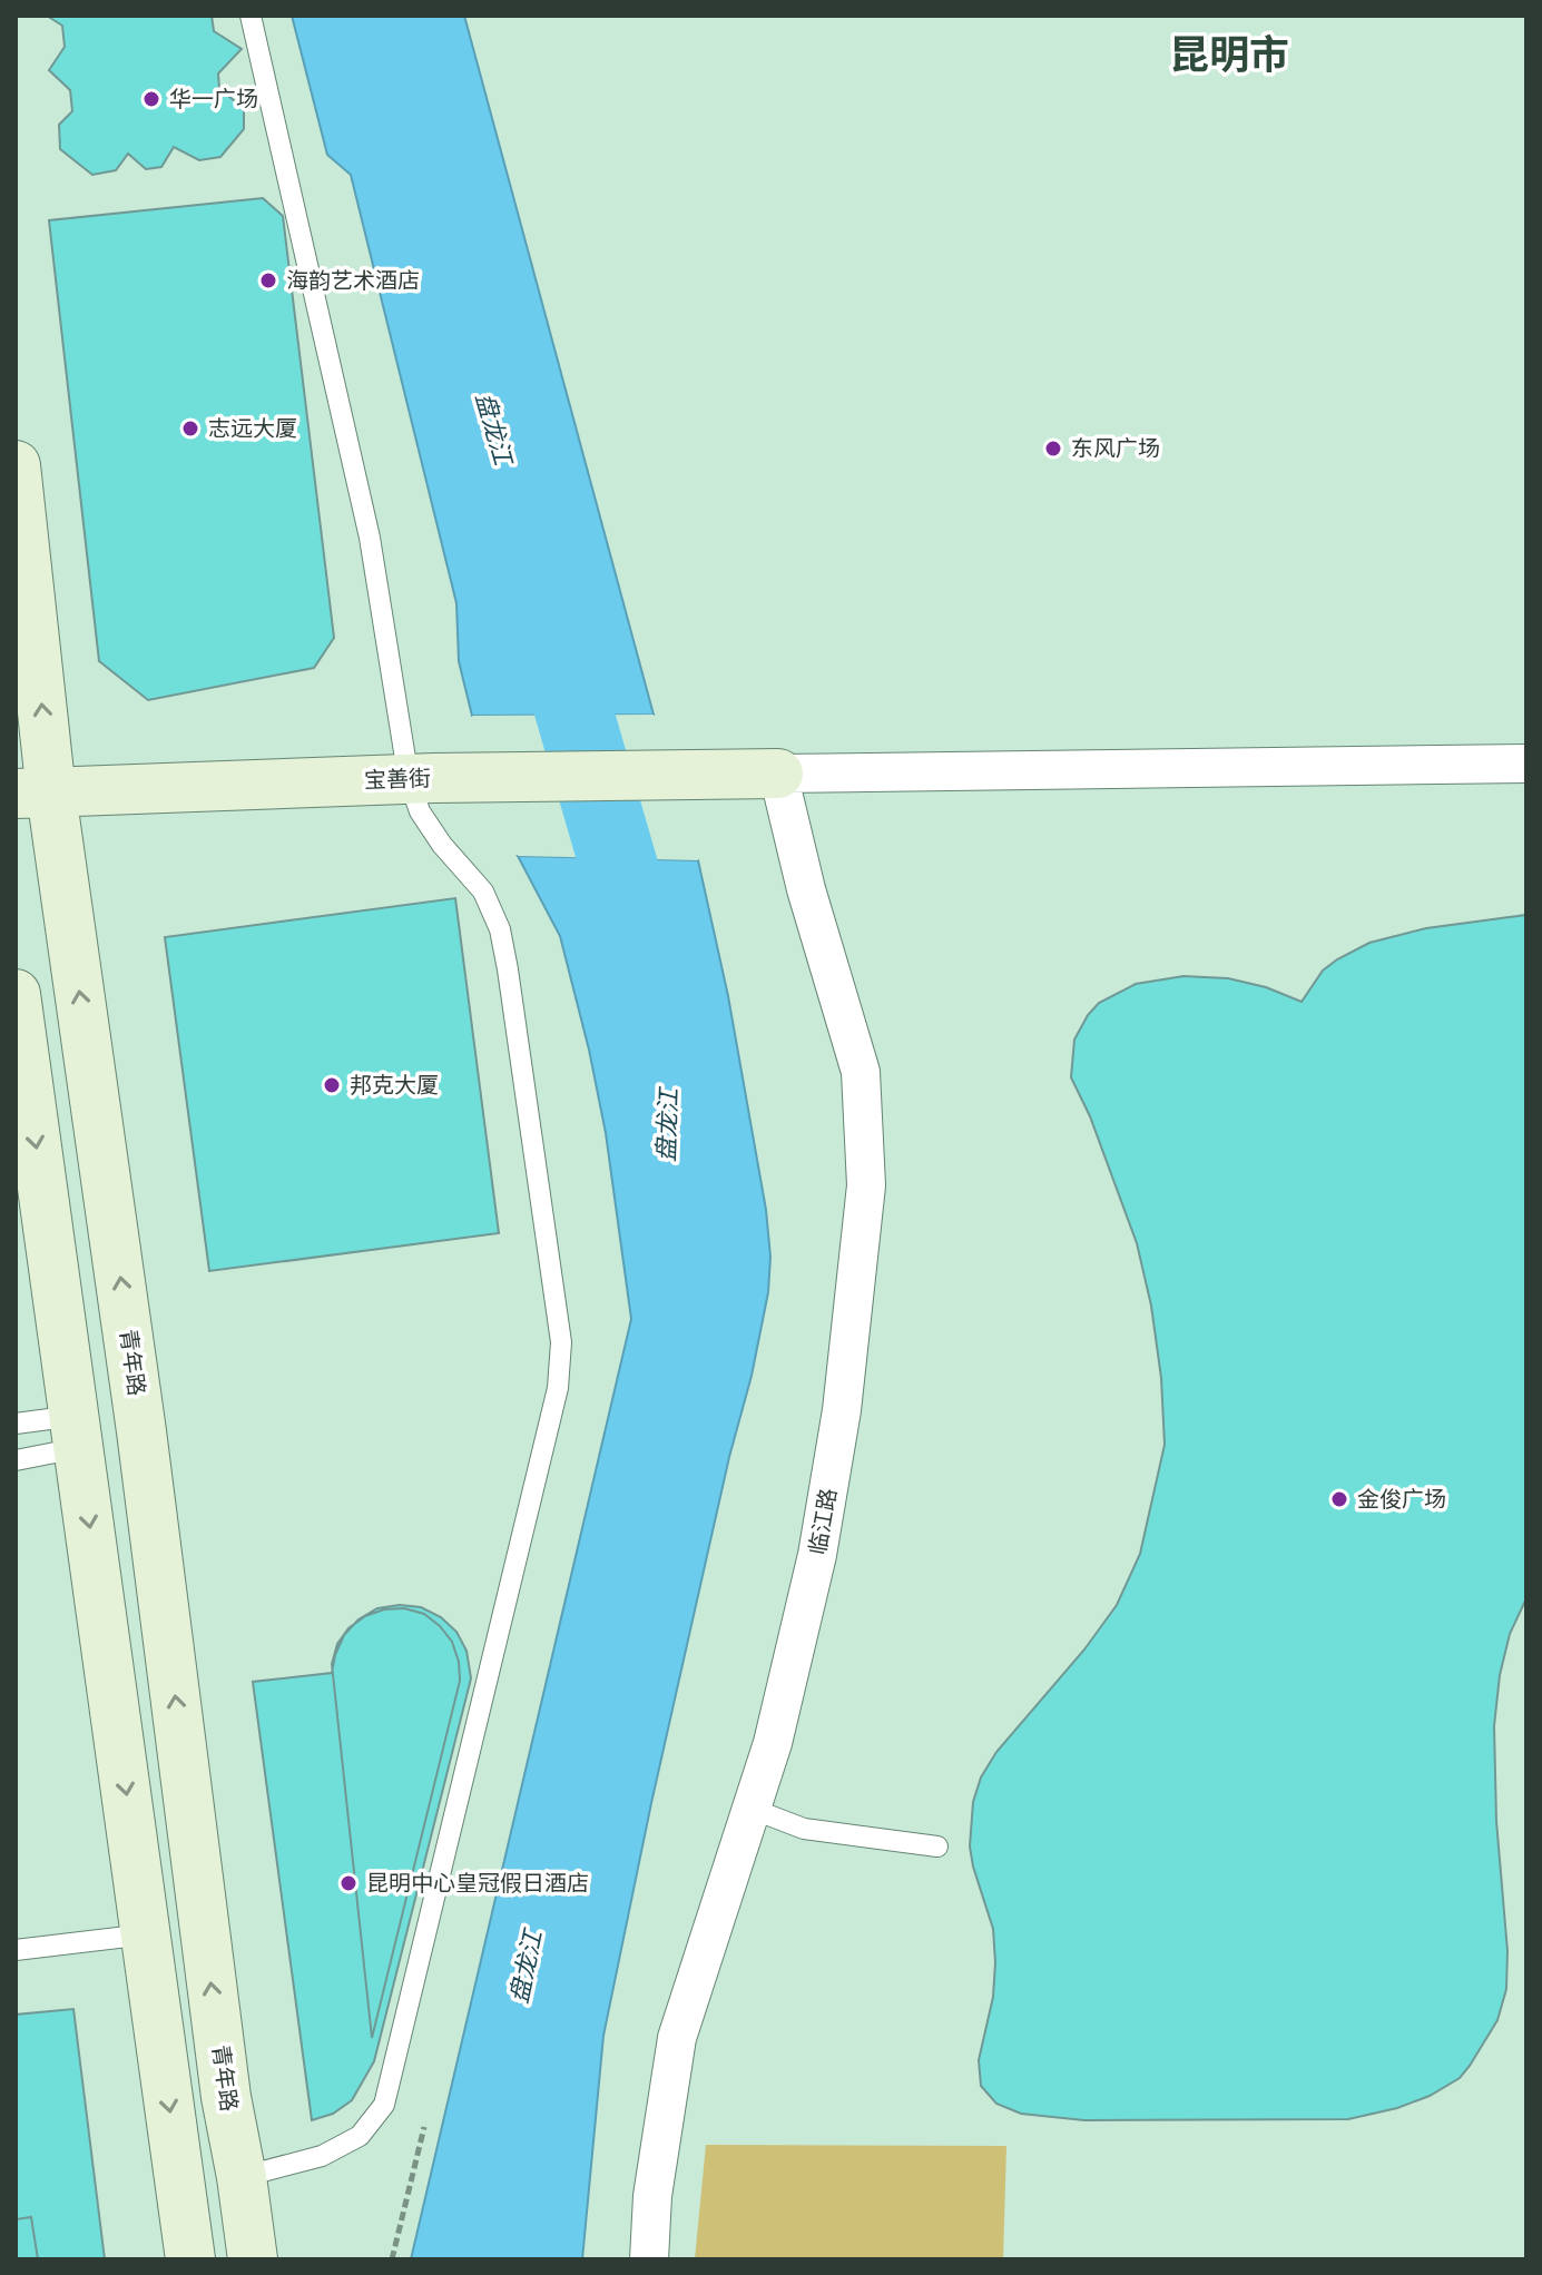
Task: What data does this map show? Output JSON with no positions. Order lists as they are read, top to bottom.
{
  "streets": {
    "main road": ["宝善街", "青年路"],
    "street": ["临江路"]
  },
  "crossings": [
    ["宝善街", "青年路"],
    ["宝善街", "临江路"]
  ],
  "districts": ["昆明市"],
  "water": ["盘龙江"],
  "places": [
    "华一广场",
    "海韵艺术酒店",
    "志远大厦",
    "东风广场",
    "邦克大厦",
    "金俊广场",
    "昆明中心皇冠假日酒店"
  ]
}
